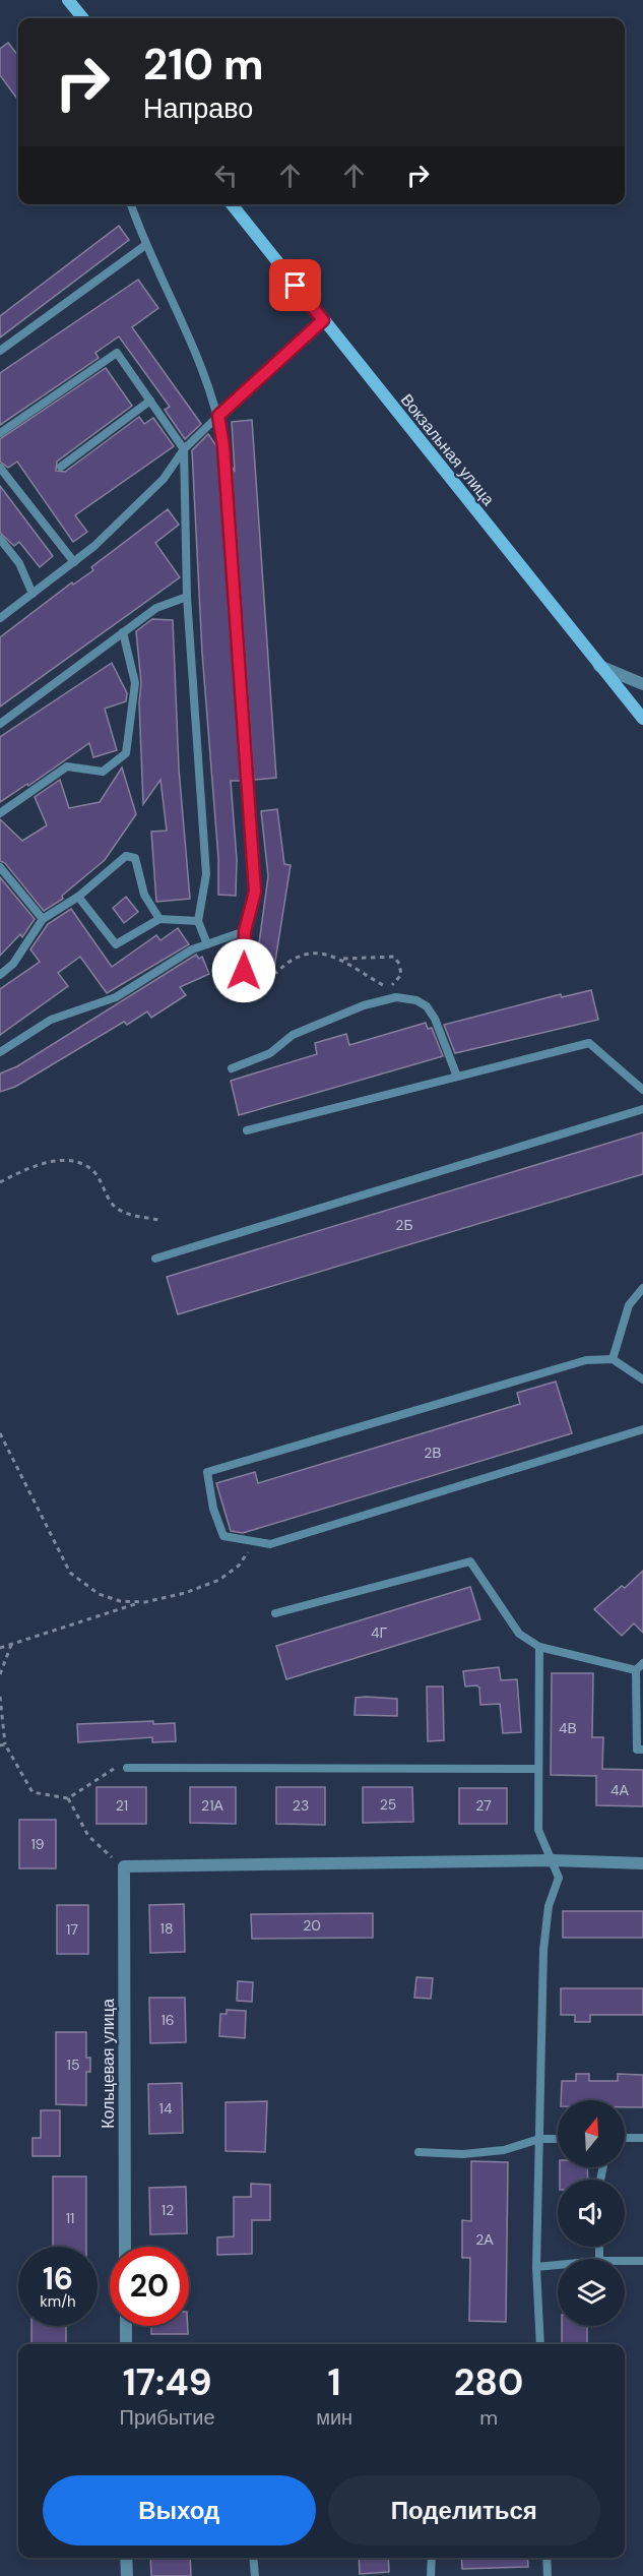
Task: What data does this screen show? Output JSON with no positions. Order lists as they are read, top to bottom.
{
  "streets": {
    "main road": ["Вокзальная улица"],
    "street": ["Кольцевая улица"]
  },
  "house_numbers": [
    "2Б",
    "2В",
    "4Г",
    "4В",
    "4А",
    "25",
    "21",
    "21А",
    "23",
    "27",
    "19",
    "20",
    "18",
    "17",
    "16",
    "15",
    "14",
    "12",
    "11",
    "2А"
  ],
  "north": "top",
  "page": {
    "turn": ["210 m", "Направо"],
    "speed": "16 km/h",
    "limit": "20",
    "eta": [
      "17:49",
      "Прибытие",
      "1",
      "мин",
      "280",
      "m"
    ],
    "buttons": ["Выход", "Поделиться"]
  }
}
